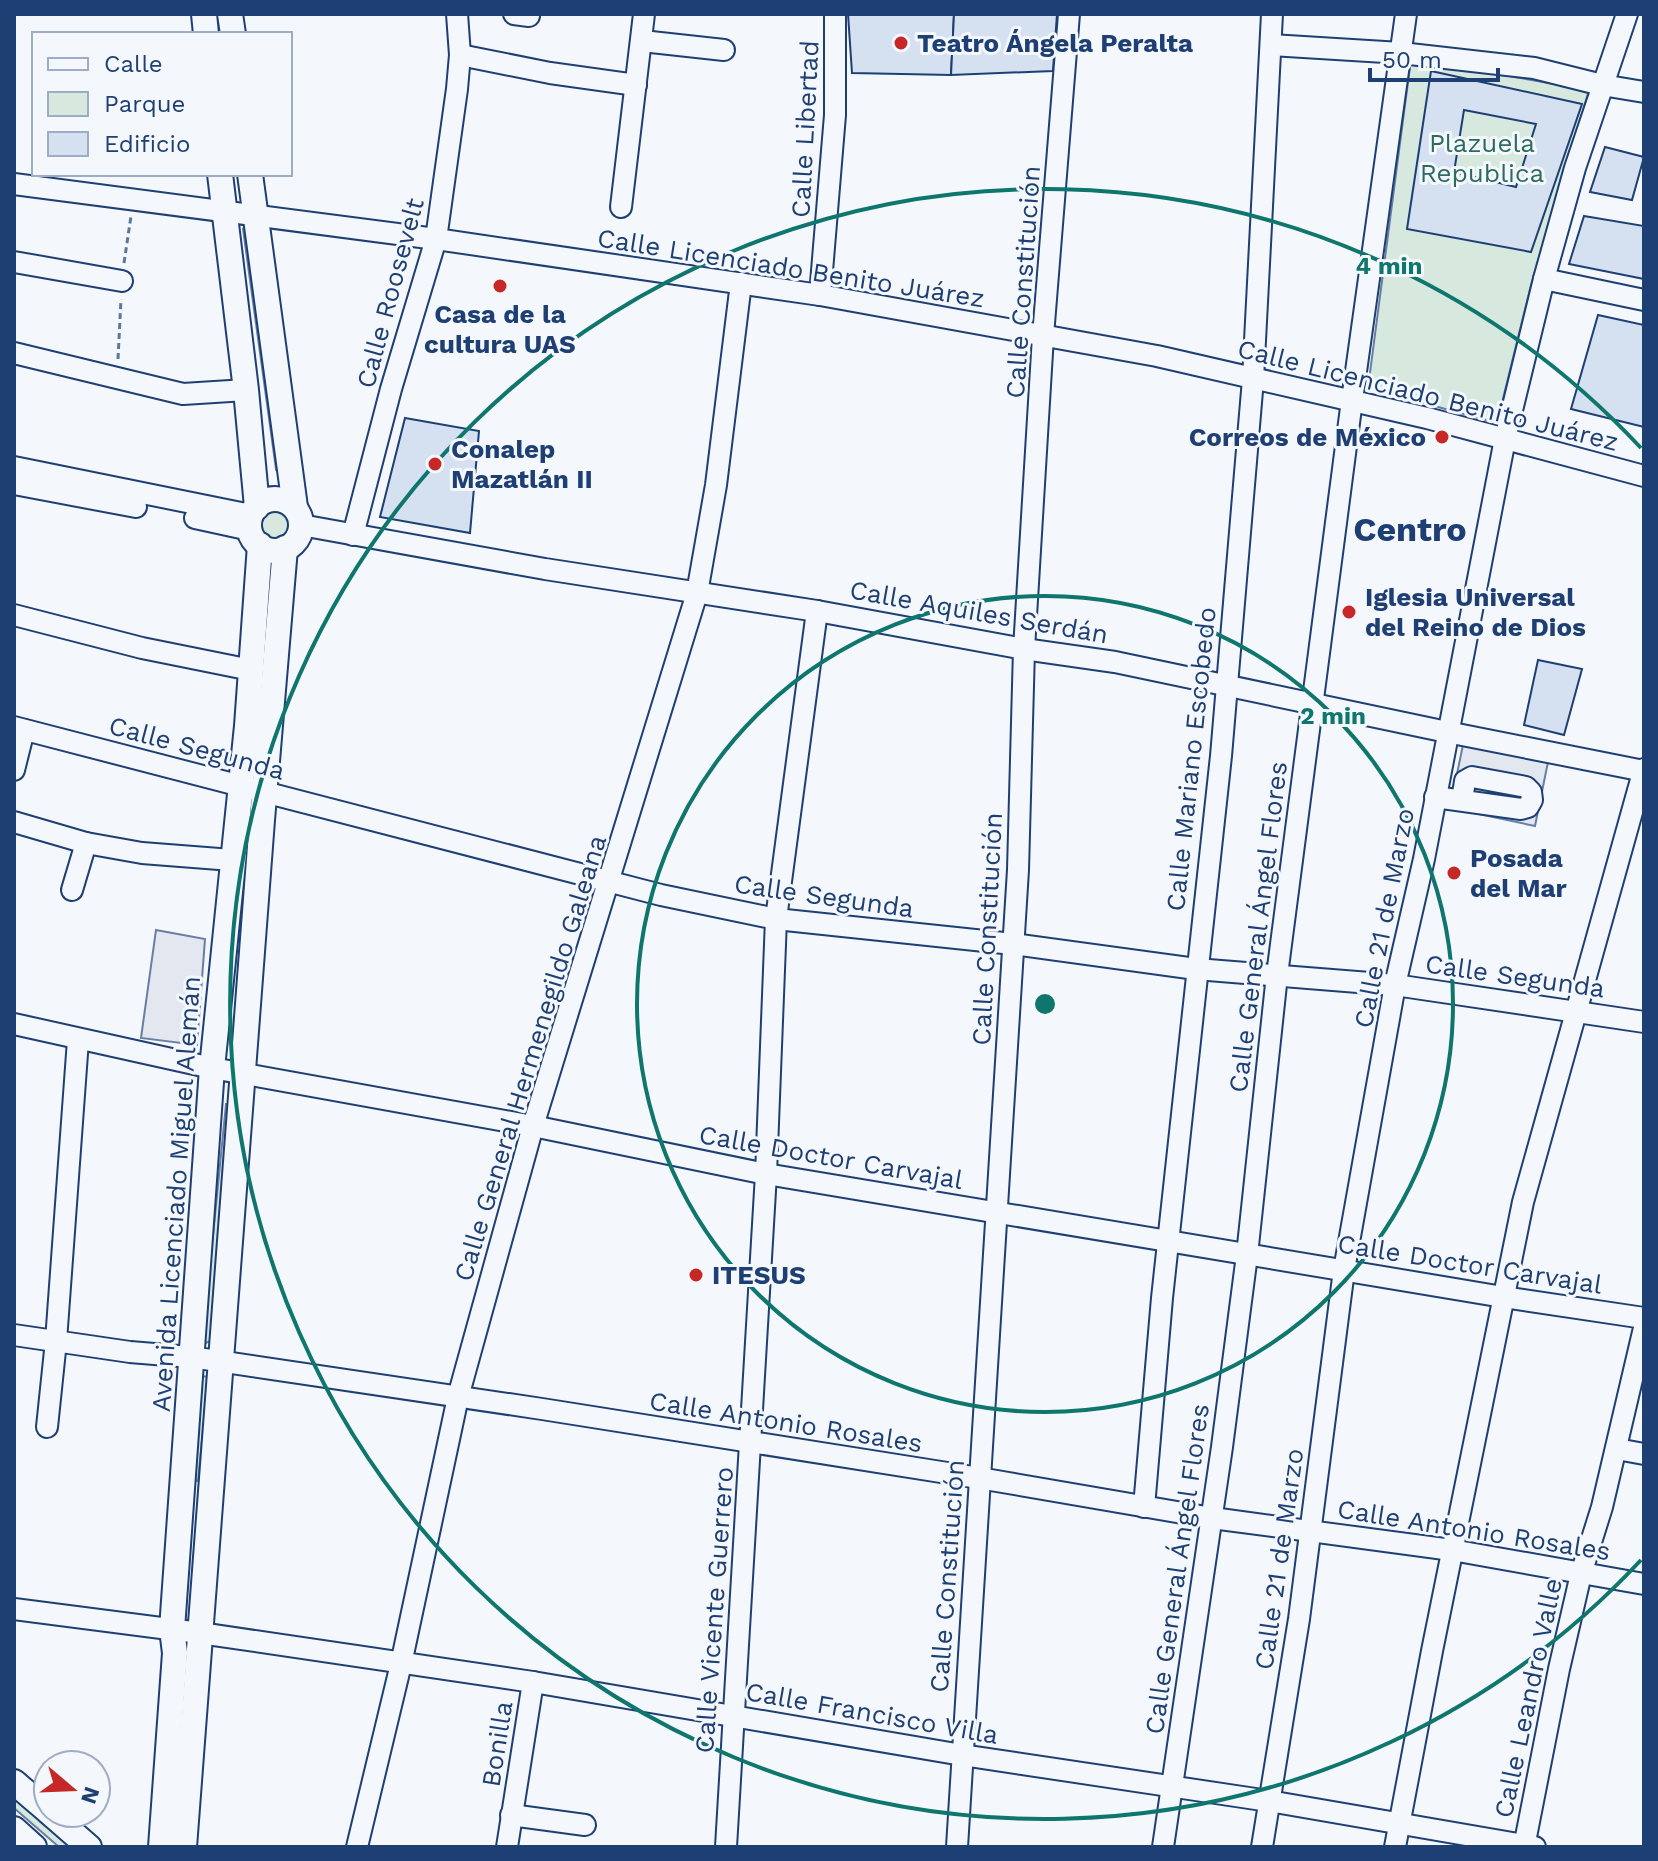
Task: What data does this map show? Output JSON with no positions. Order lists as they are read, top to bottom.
{
  "streets": {
    "main road": ["Avenida Licenciado Miguel Alemán"],
    "street": [
      "Calle Libertad",
      "Calle Licenciado Benito Juárez",
      "Calle Constitución",
      "Calle Roosevelt",
      "Calle Aquiles Serdán",
      "Calle Segunda",
      "Calle Mariano Escobedo",
      "Calle 21 de Marzo",
      "Calle General Ángel Flores",
      "Calle General Hermenegildo Galeana",
      "Calle Doctor Carvajal",
      "Calle Antonio Rosales",
      "Calle Vicente Guerrero",
      "Calle Leandro Valle",
      "Calle Francisco Villa",
      "Bonilla"
    ]
  },
  "crossings": [
    ["Calle Libertad", "Calle Licenciado Benito Juárez"],
    ["Calle Licenciado Benito Juárez", "Calle Constitución"],
    ["Calle Licenciado Benito Juárez", "Calle Roosevelt"],
    ["Calle Licenciado Benito Juárez", "Calle Mariano Escobedo"],
    ["Calle Licenciado Benito Juárez", "Calle 21 de Marzo"],
    ["Calle Licenciado Benito Juárez", "Calle General Ángel Flores"],
    ["Calle Licenciado Benito Juárez", "Calle General Hermenegildo Galeana"],
    ["Calle Licenciado Benito Juárez", "Avenida Licenciado Miguel Alemán"],
    ["Calle Constitución", "Calle Aquiles Serdán"],
    ["Calle Constitución", "Calle Segunda"],
    ["Calle Constitución", "Calle Doctor Carvajal"],
    ["Calle Constitución", "Calle Antonio Rosales"],
    ["Calle Constitución", "Calle Francisco Villa"],
    ["Calle Roosevelt", "Calle Aquiles Serdán"],
    ["Calle Aquiles Serdán", "Calle Mariano Escobedo"],
    ["Calle Aquiles Serdán", "Calle 21 de Marzo"],
    ["Calle Aquiles Serdán", "Calle General Ángel Flores"],
    ["Calle Aquiles Serdán", "Calle General Hermenegildo Galeana"],
    ["Calle Aquiles Serdán", "Avenida Licenciado Miguel Alemán"],
    ["Calle Aquiles Serdán", "Calle Vicente Guerrero"],
    ["Calle Segunda", "Calle Mariano Escobedo"],
    ["Calle Segunda", "Calle 21 de Marzo"],
    ["Calle Segunda", "Calle General Ángel Flores"],
    ["Calle Segunda", "Calle General Hermenegildo Galeana"],
    ["Calle Segunda", "Avenida Licenciado Miguel Alemán"],
    ["Calle Segunda", "Calle Vicente Guerrero"],
    ["Calle Mariano Escobedo", "Calle Doctor Carvajal"],
    ["Calle Mariano Escobedo", "Calle Antonio Rosales"],
    ["Calle 21 de Marzo", "Calle Doctor Carvajal"],
    ["Calle 21 de Marzo", "Calle Antonio Rosales"],
    ["Calle 21 de Marzo", "Calle Francisco Villa"],
    ["Calle General Ángel Flores", "Calle Doctor Carvajal"],
    ["Calle General Ángel Flores", "Calle Antonio Rosales"],
    ["Calle General Ángel Flores", "Calle Francisco Villa"],
    ["Calle General Hermenegildo Galeana", "Calle Doctor Carvajal"],
    ["Calle General Hermenegildo Galeana", "Calle Antonio Rosales"],
    ["Calle General Hermenegildo Galeana", "Calle Francisco Villa"],
    ["Calle Doctor Carvajal", "Avenida Licenciado Miguel Alemán"],
    ["Calle Doctor Carvajal", "Calle Vicente Guerrero"],
    ["Avenida Licenciado Miguel Alemán", "Calle Antonio Rosales"],
    ["Avenida Licenciado Miguel Alemán", "Calle Francisco Villa"],
    ["Calle Antonio Rosales", "Calle Vicente Guerrero"],
    ["Calle Antonio Rosales", "Calle Leandro Valle"],
    ["Calle Vicente Guerrero", "Calle Francisco Villa"],
    ["Calle Leandro Valle", "Calle Francisco Villa"],
    ["Calle Francisco Villa", "Bonilla"]
  ],
  "districts": ["Centro"],
  "parks": ["Plazuela Republica"],
  "places": [
    "Teatro Ángela Peralta",
    "Casa de la cultura UAS",
    "Correos de México",
    "Conalep Mazatlán II",
    "Iglesia Universal del Reino de Dios",
    "Posada del Mar",
    "ITESUS"
  ],
  "legend": ["Calle", "Parque", "Edificio"],
  "scale_bar": "50 m",
  "north": "right",
  "rings": ["4 min", "2 min"]
}
